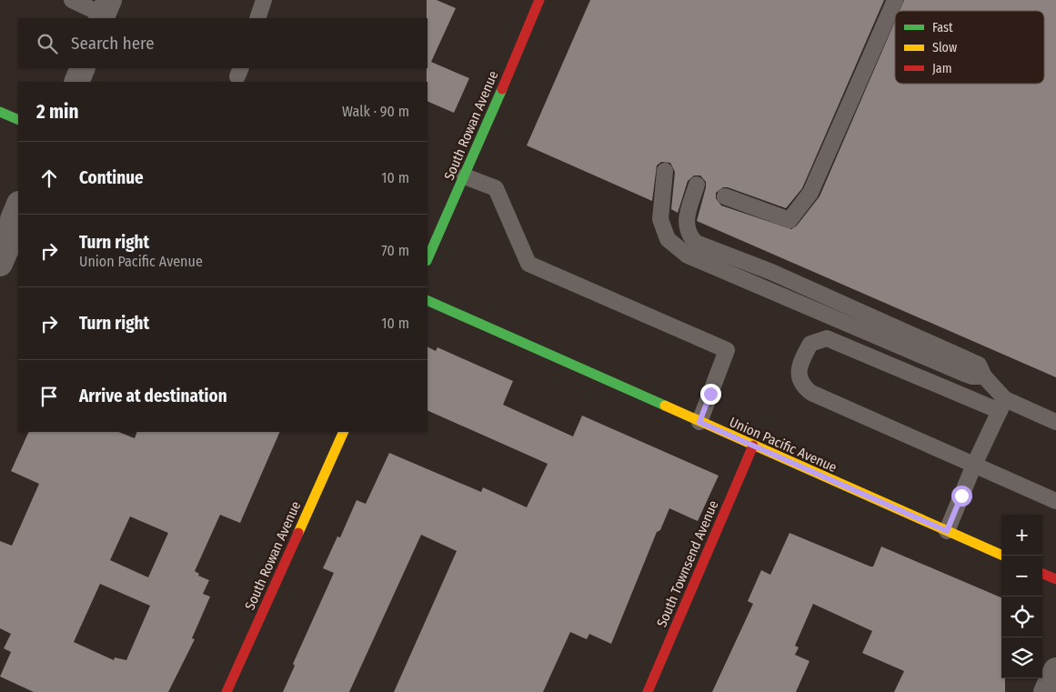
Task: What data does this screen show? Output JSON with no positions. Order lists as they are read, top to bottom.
{
  "streets": {
    "street": ["South Rowan Avenue", "Union Pacific Avenue", "South Townsend Avenue"]
  },
  "crossings": [
    ["Union Pacific Avenue", "South Townsend Avenue"]
  ],
  "legend": ["Fast", "Slow", "Jam"],
  "page": {
    "search": "Search here",
    "heading": ["2 min", "Walk · 90 m"],
    "list": [
      ["Continue", "10 m"],
      ["Turn right", "Union Pacific Avenue", "70 m"],
      ["Turn right", "10 m"],
      "Arrive at destination"
    ],
    "map_buttons": ["+", "−"]
  }
}
